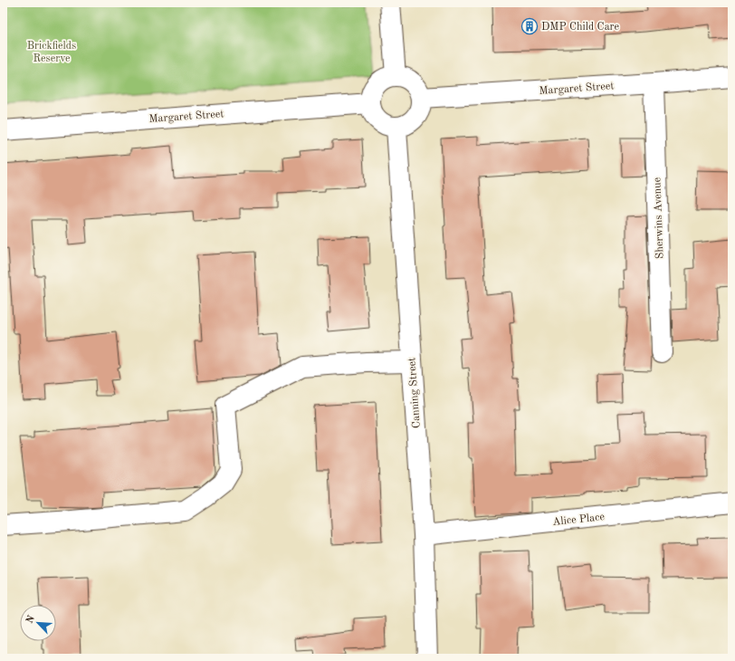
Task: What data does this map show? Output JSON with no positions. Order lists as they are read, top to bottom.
{
  "streets": {
    "street": [
      "Margaret Street",
      "Sherwins Avenue",
      "Canning Street",
      "Alice Place"
    ]
  },
  "crossings": [
    ["Margaret Street", "Sherwins Avenue"],
    ["Margaret Street", "Canning Street"],
    ["Canning Street", "Alice Place"]
  ],
  "parks": ["Brickfields Reserve"],
  "places": {
    "building": ["DMP Child Care"]
  },
  "north": "top left"
}
